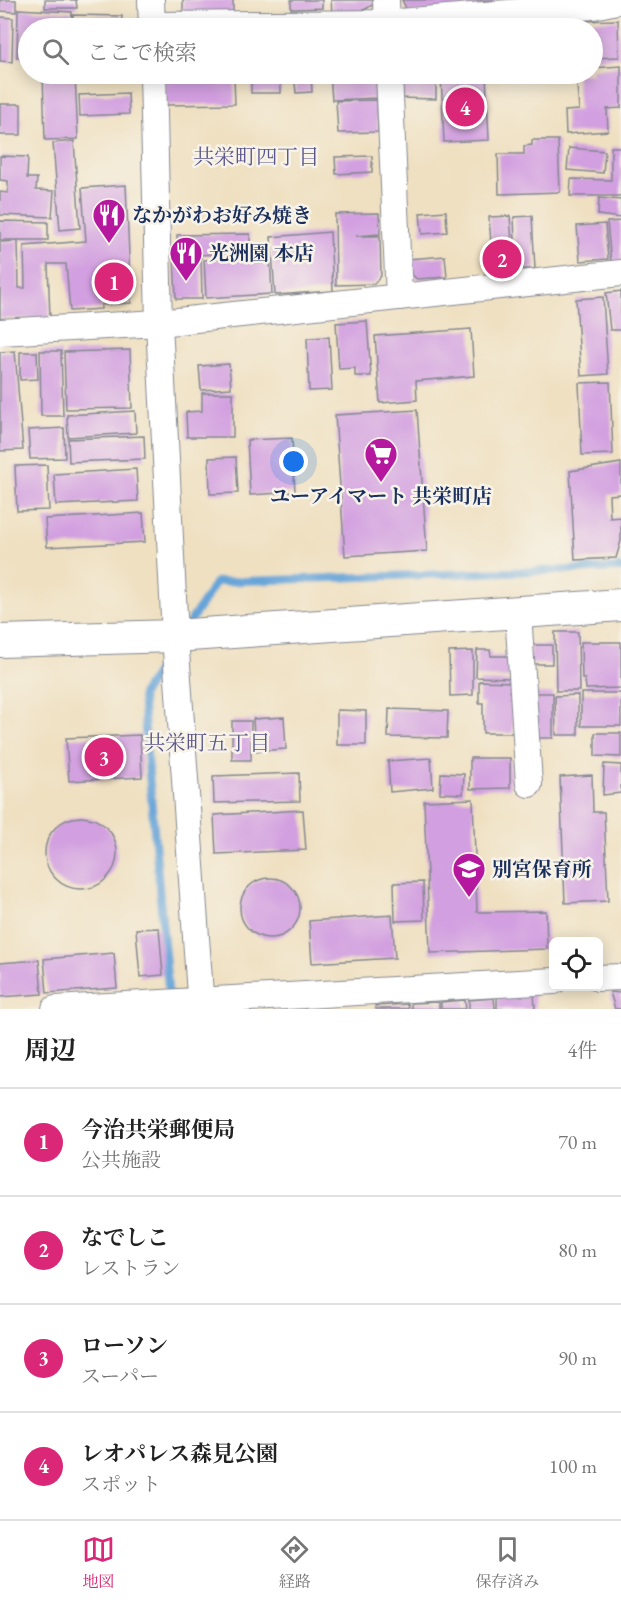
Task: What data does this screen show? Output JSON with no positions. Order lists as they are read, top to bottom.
{
  "districts": ["共栄町四丁目", "共栄町五丁目"],
  "places": {
    "restaurant": ["なかがわお好み焼き", "光洲園 本店"],
    "supermarket": ["ユーアイマート 共栄町店"],
    "school or university": ["別宮保育所"]
  },
  "page": {
    "search": "ここで検索",
    "pins": [
      "4",
      "2",
      "1",
      "3"
    ],
    "heading": ["周辺", "4件"],
    "list": [
      {
        "mark": "1",
        "name": "今治共栄郵便局",
        "note": "公共施設",
        "value": "70 m"
      },
      {
        "mark": "2",
        "name": "なでしこ",
        "note": "レストラン",
        "value": "80 m"
      },
      {
        "mark": "3",
        "name": "ローソン",
        "note": "スーパー",
        "value": "90 m"
      },
      {
        "mark": "4",
        "name": "レオパレス森見公園",
        "note": "スポット",
        "value": "100 m"
      }
    ],
    "nav": ["地図", "経路", "保存済み"]
  }
}
